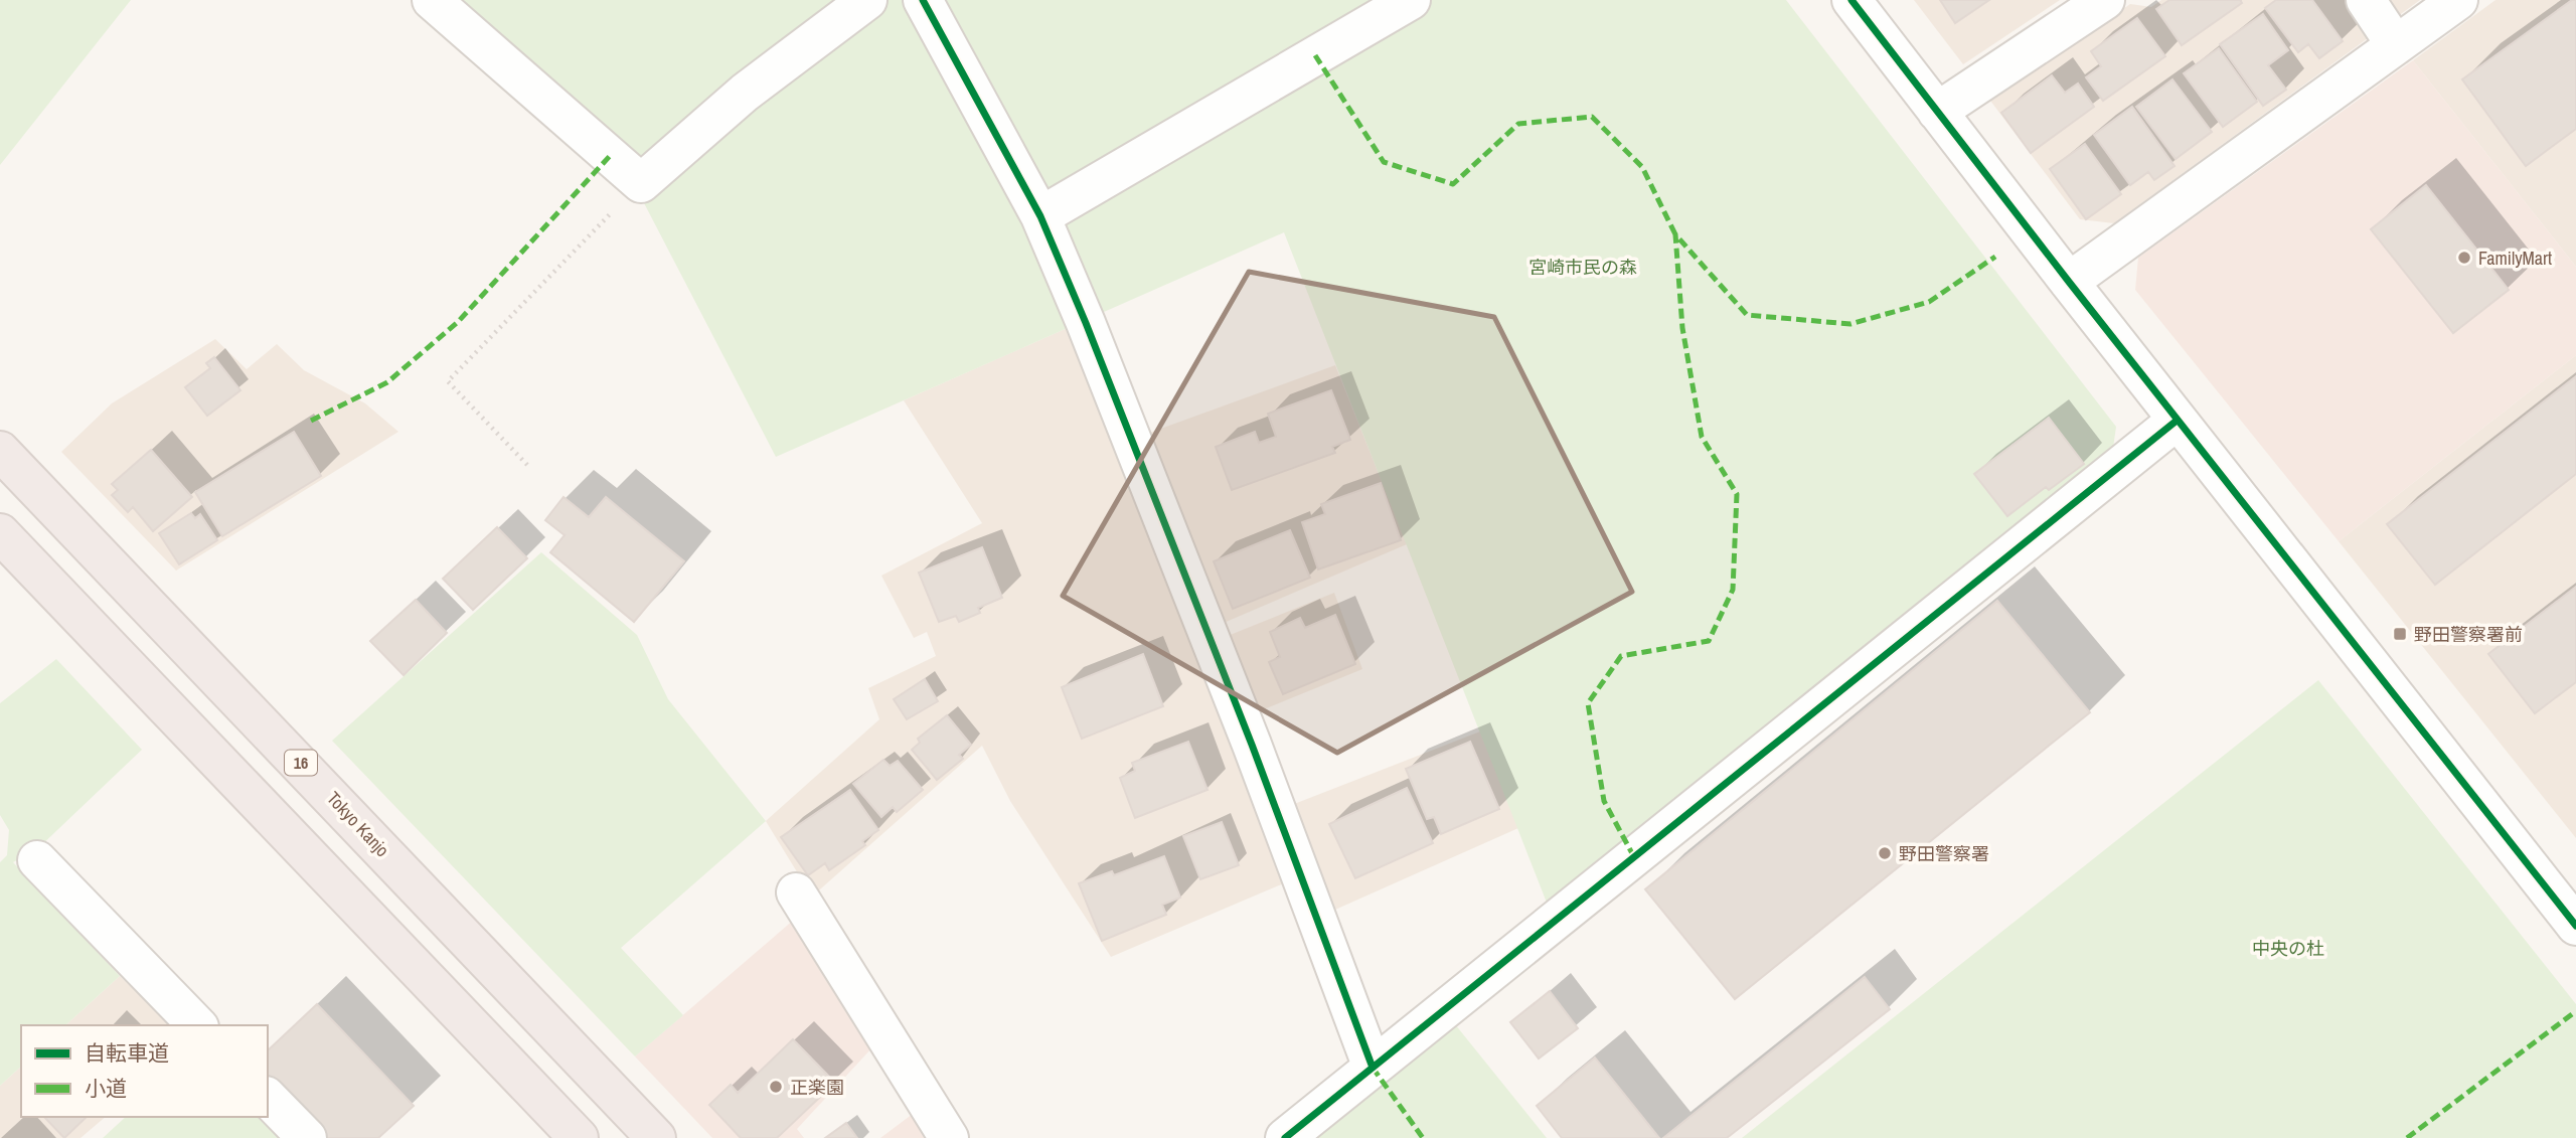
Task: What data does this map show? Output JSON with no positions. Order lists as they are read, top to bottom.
{
  "streets": {
    "highway": ["16", "Tokyo Kanjo"]
  },
  "parks": ["宮崎市民の森", "中央の杜"],
  "places": {
    "other": ["FamilyMart", "野田警察署", "正楽園"],
    "transit": ["野田警察署前"]
  },
  "legend": ["自転車道", "小道"]
}
